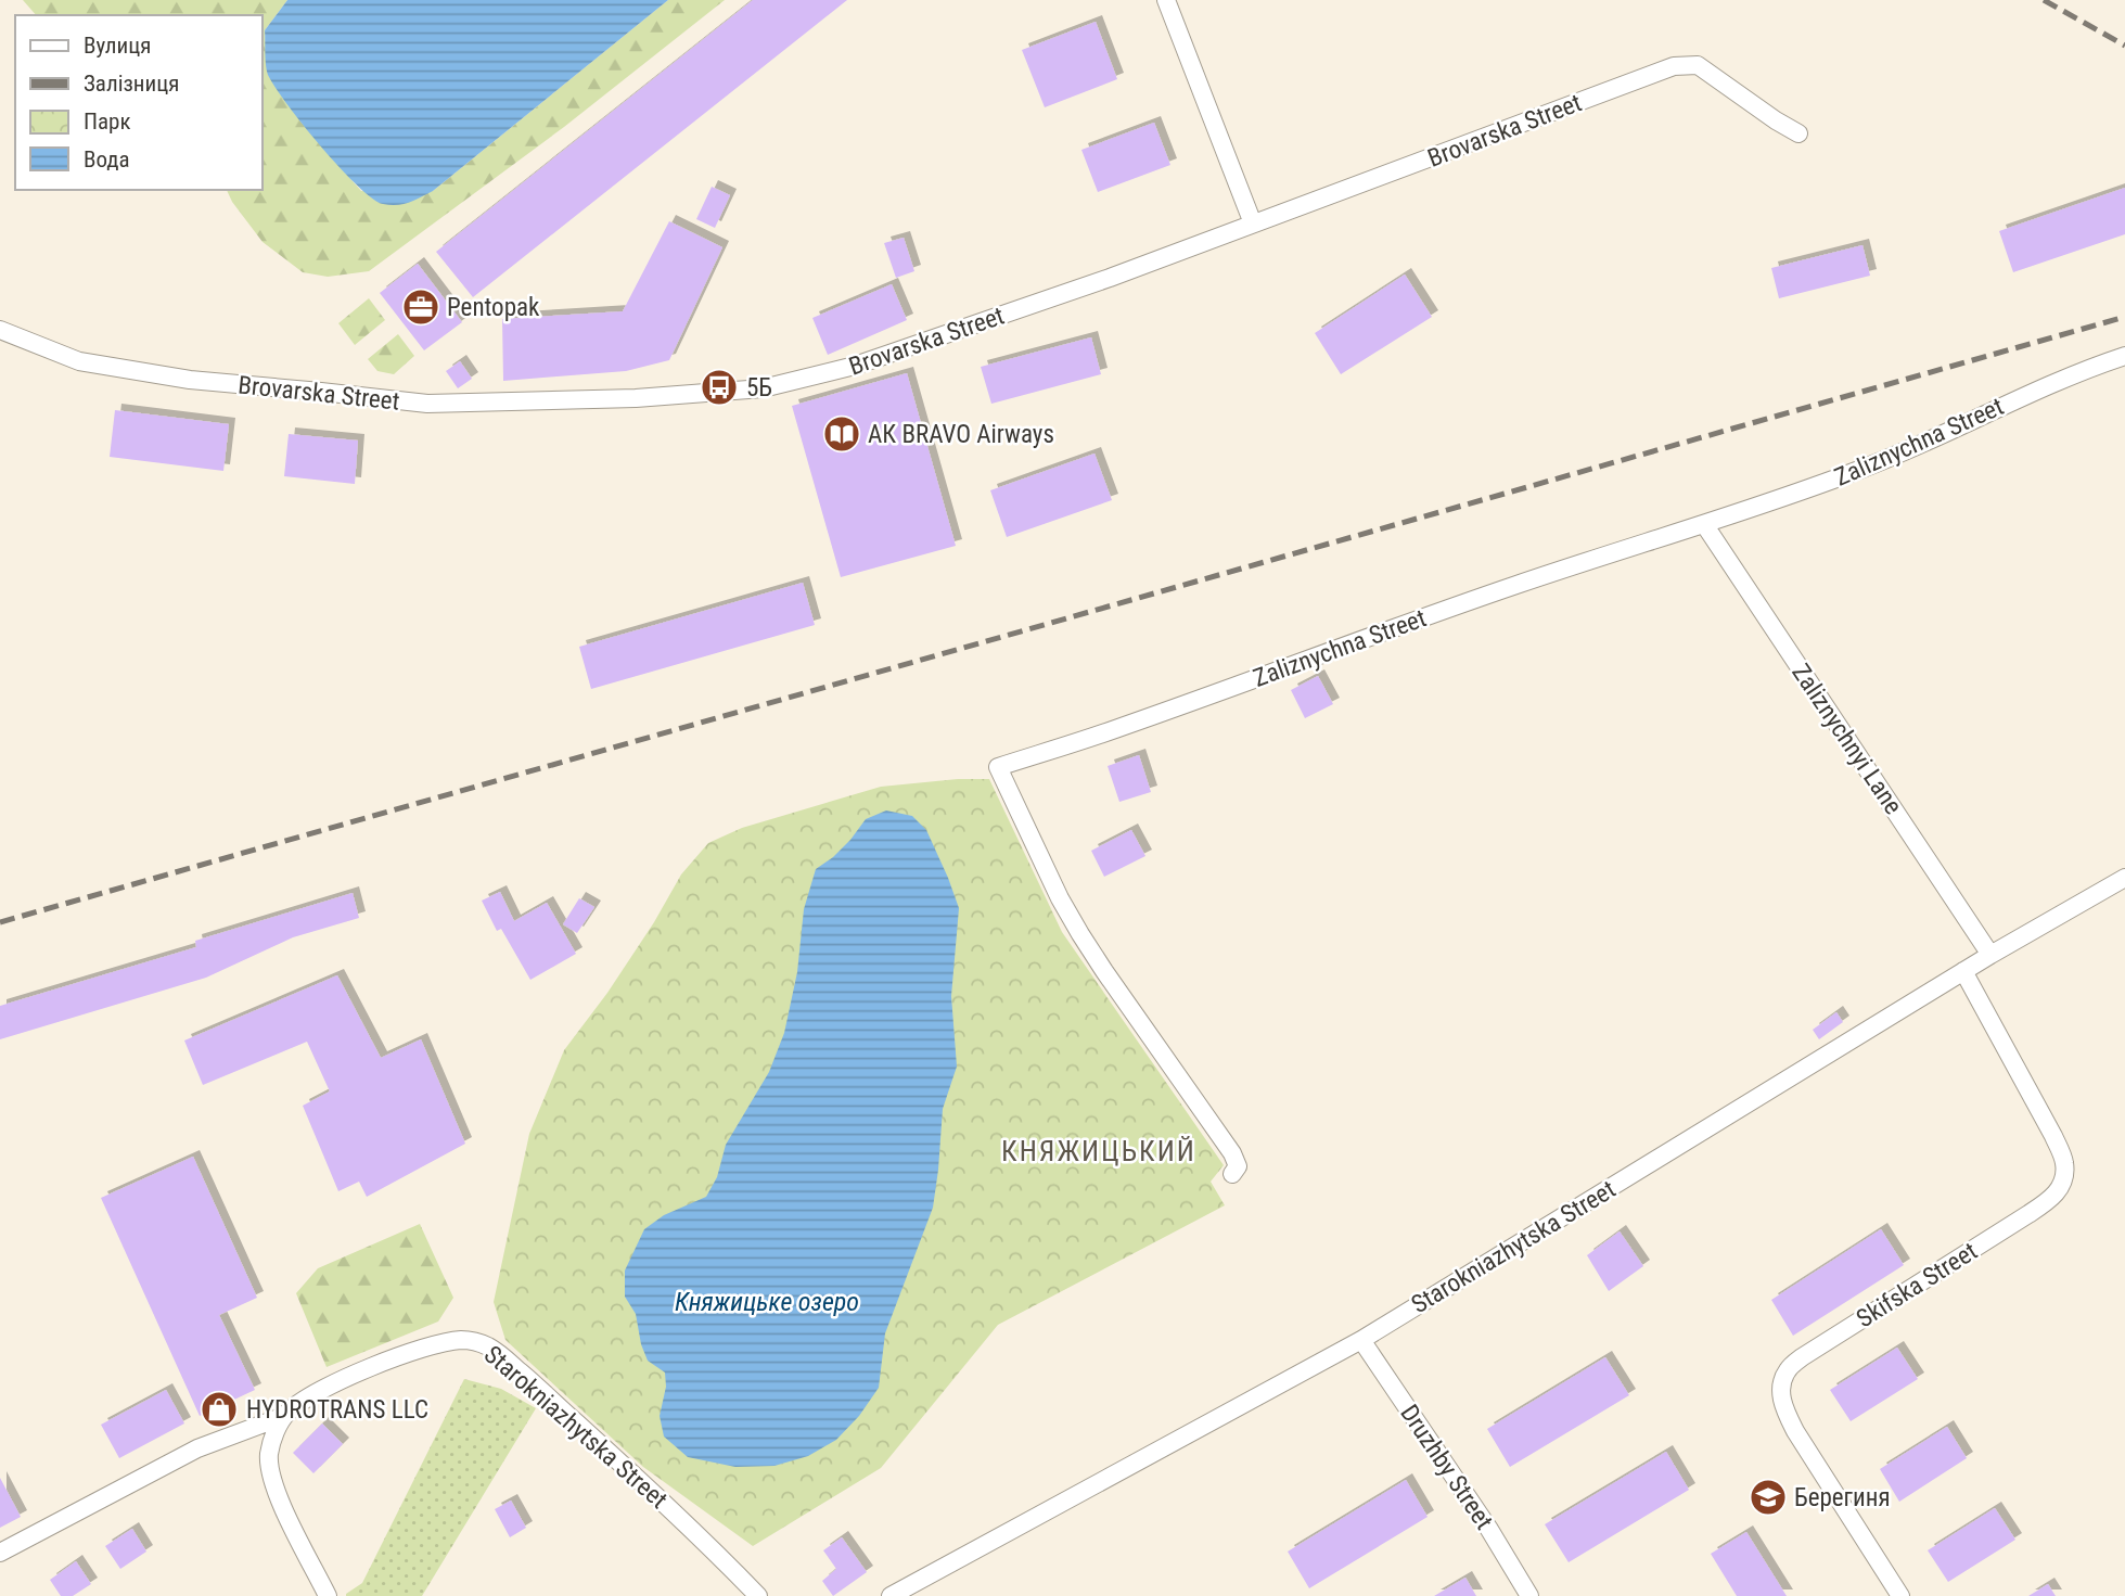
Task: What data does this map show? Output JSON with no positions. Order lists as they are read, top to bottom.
{
  "streets": {
    "street": [
      "Brovarska Street",
      "Zaliznychna Street",
      "Zaliznychnyi Lane",
      "Starokniazhytska Street",
      "Skifska Street",
      "Druzhby Street"
    ]
  },
  "crossings": [
    ["Zaliznychna Street", "Zaliznychnyi Lane"],
    ["Zaliznychnyi Lane", "Starokniazhytska Street"],
    ["Starokniazhytska Street", "Skifska Street"],
    ["Starokniazhytska Street", "Druzhby Street"]
  ],
  "districts": ["КНЯЖИЦЬКИЙ"],
  "water": ["Княжицьке озеро"],
  "places": {
    "office": ["Pentopak"],
    "bus stop": ["5Б"],
    "library": ["АК BRAVO Airways"],
    "shop": ["HYDROTRANS LLC"],
    "school or university": ["Берегиня"]
  },
  "legend": [
    "Вулиця",
    "Залізниця",
    "Парк",
    "Вода"
  ]
}
